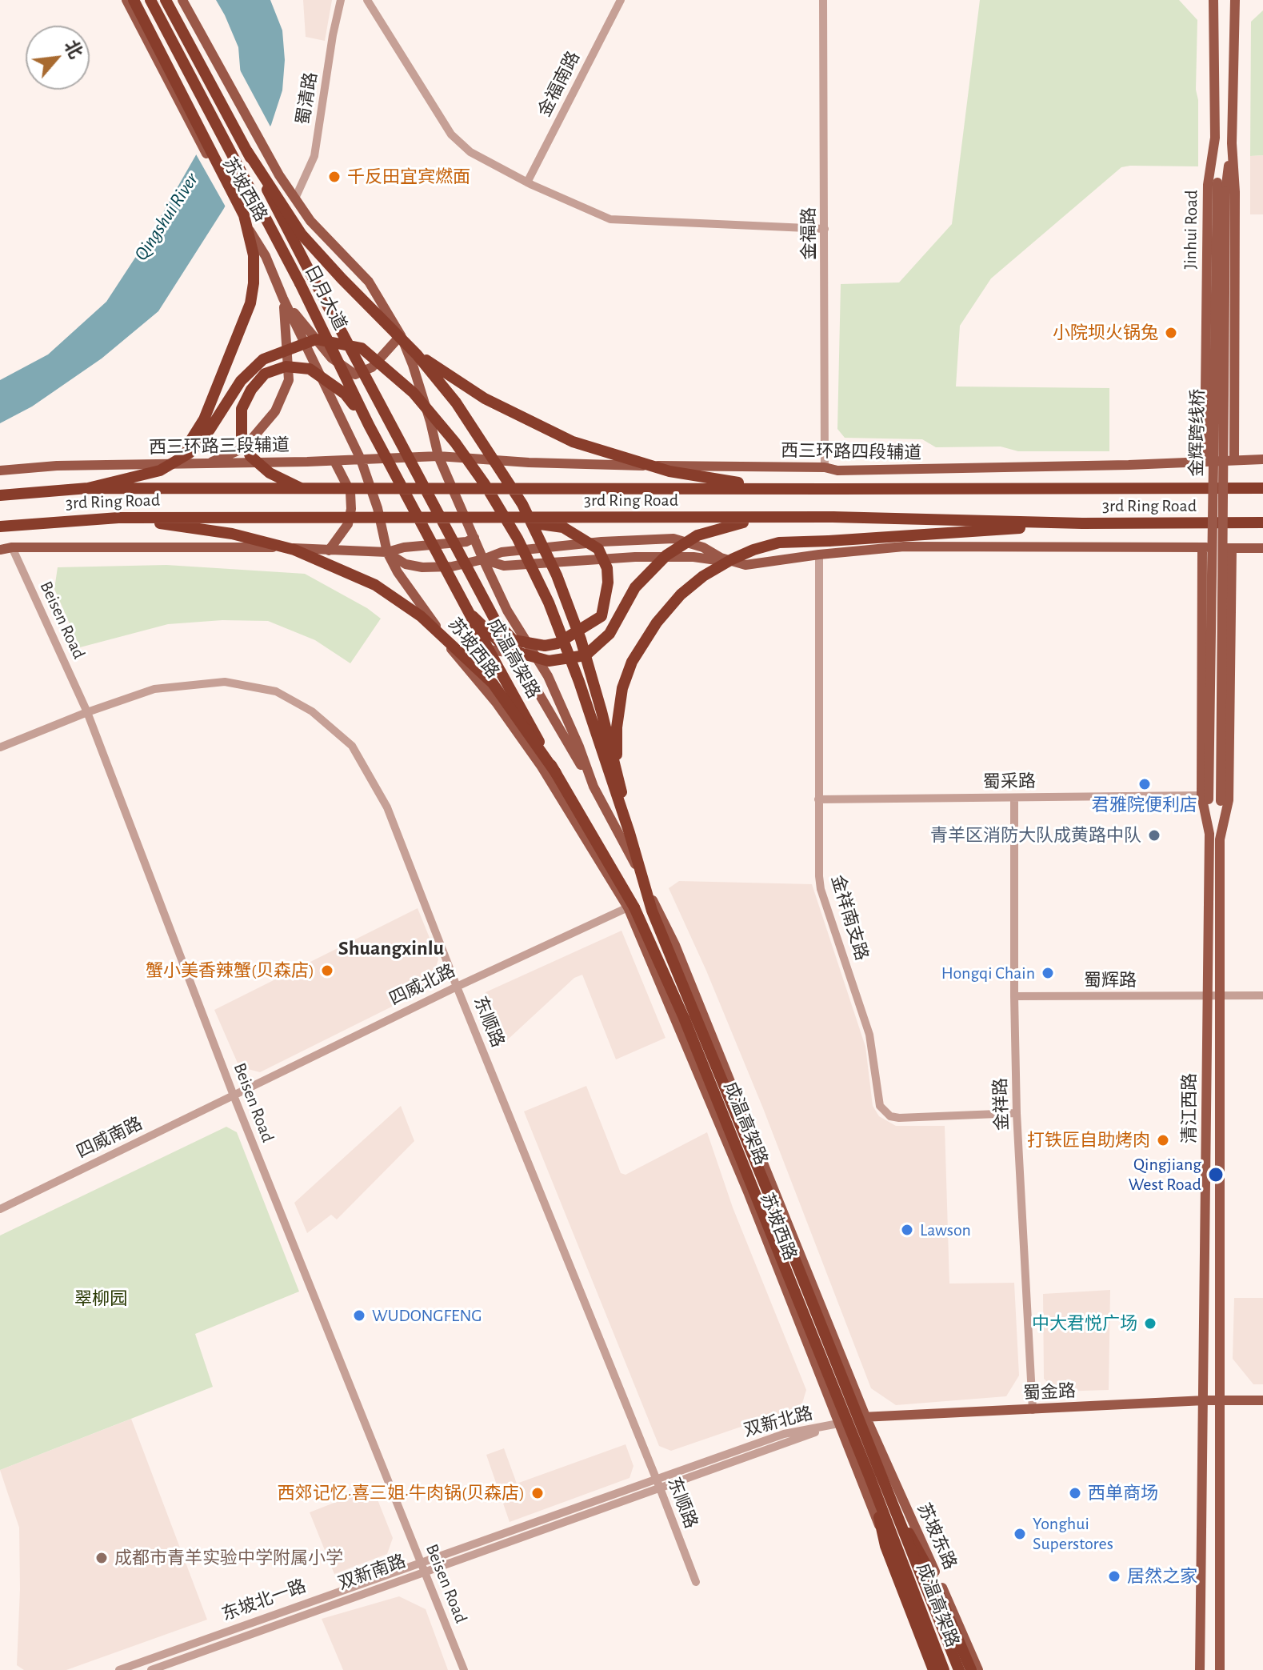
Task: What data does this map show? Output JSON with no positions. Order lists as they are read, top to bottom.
{
  "streets": {
    "highway": ["日月大道", "3rd Ring Road", "成温高架路"],
    "main road": [
      "苏坡西路",
      "Jinhui Road",
      "金辉跨线桥",
      "西三环路三段辅道",
      "西三环路四段辅道",
      "清江西路",
      "蜀金路",
      "苏坡东路"
    ],
    "street": [
      "金福南路",
      "蜀清路",
      "金福路",
      "Beisen Road",
      "蜀采路",
      "金祥南支路",
      "蜀辉路",
      "四威北路",
      "东顺路",
      "金祥路",
      "四威南路",
      "双新北路",
      "双新南路",
      "东坡北一路"
    ]
  },
  "crossings": [
    ["蜀清路", "苏坡西路"],
    ["苏坡西路", "西三环路三段辅道"],
    ["苏坡西路", "西三环路四段辅道"],
    ["苏坡西路", "四威北路"],
    ["苏坡西路", "蜀金路"],
    ["苏坡西路", "双新北路"],
    ["苏坡西路", "苏坡东路"],
    ["Jinhui Road", "金辉跨线桥"],
    ["Jinhui Road", "西三环路四段辅道"],
    ["金福路", "西三环路四段辅道"],
    ["日月大道", "成温高架路"],
    ["金辉跨线桥", "蜀采路"],
    ["金辉跨线桥", "清江西路"],
    ["西三环路三段辅道", "西三环路四段辅道"],
    ["Beisen Road", "四威北路"],
    ["Beisen Road", "东顺路"],
    ["Beisen Road", "四威南路"],
    ["Beisen Road", "双新北路"],
    ["Beisen Road", "双新南路"],
    ["Beisen Road", "东坡北一路"],
    ["蜀采路", "金祥南支路"],
    ["蜀采路", "金祥路"],
    ["蜀采路", "清江西路"],
    ["金祥南支路", "金祥路"],
    ["蜀辉路", "金祥路"],
    ["蜀辉路", "清江西路"],
    ["四威北路", "东顺路"],
    ["四威北路", "四威南路"],
    ["东顺路", "双新北路"],
    ["金祥路", "蜀金路"],
    ["清江西路", "蜀金路"],
    ["蜀金路", "双新北路"],
    ["蜀金路", "苏坡东路"],
    ["双新北路", "双新南路"],
    ["双新北路", "东坡北一路"],
    ["双新南路", "东坡北一路"]
  ],
  "districts": ["Shuangxinlu"],
  "water": ["Qingshui River"],
  "parks": ["翠柳园"],
  "places": [
    "千反田宜宾燃面",
    "小院坝火锅兔",
    "君雅院便利店",
    "青羊区消防大队成黄路中队",
    "蟹小美香辣蟹(贝森店)",
    "Hongqi Chain",
    "打铁匠自助烤肉",
    "Qingjiang West Road",
    "Lawson",
    "WUDONGFENG",
    "中大君悦广场",
    "西郊记忆·喜三姐·牛肉锅(贝森店)",
    "西单商场",
    "Yonghui Superstores",
    "成都市青羊实验中学附属小学",
    "居然之家"
  ],
  "north": "top right"
}
